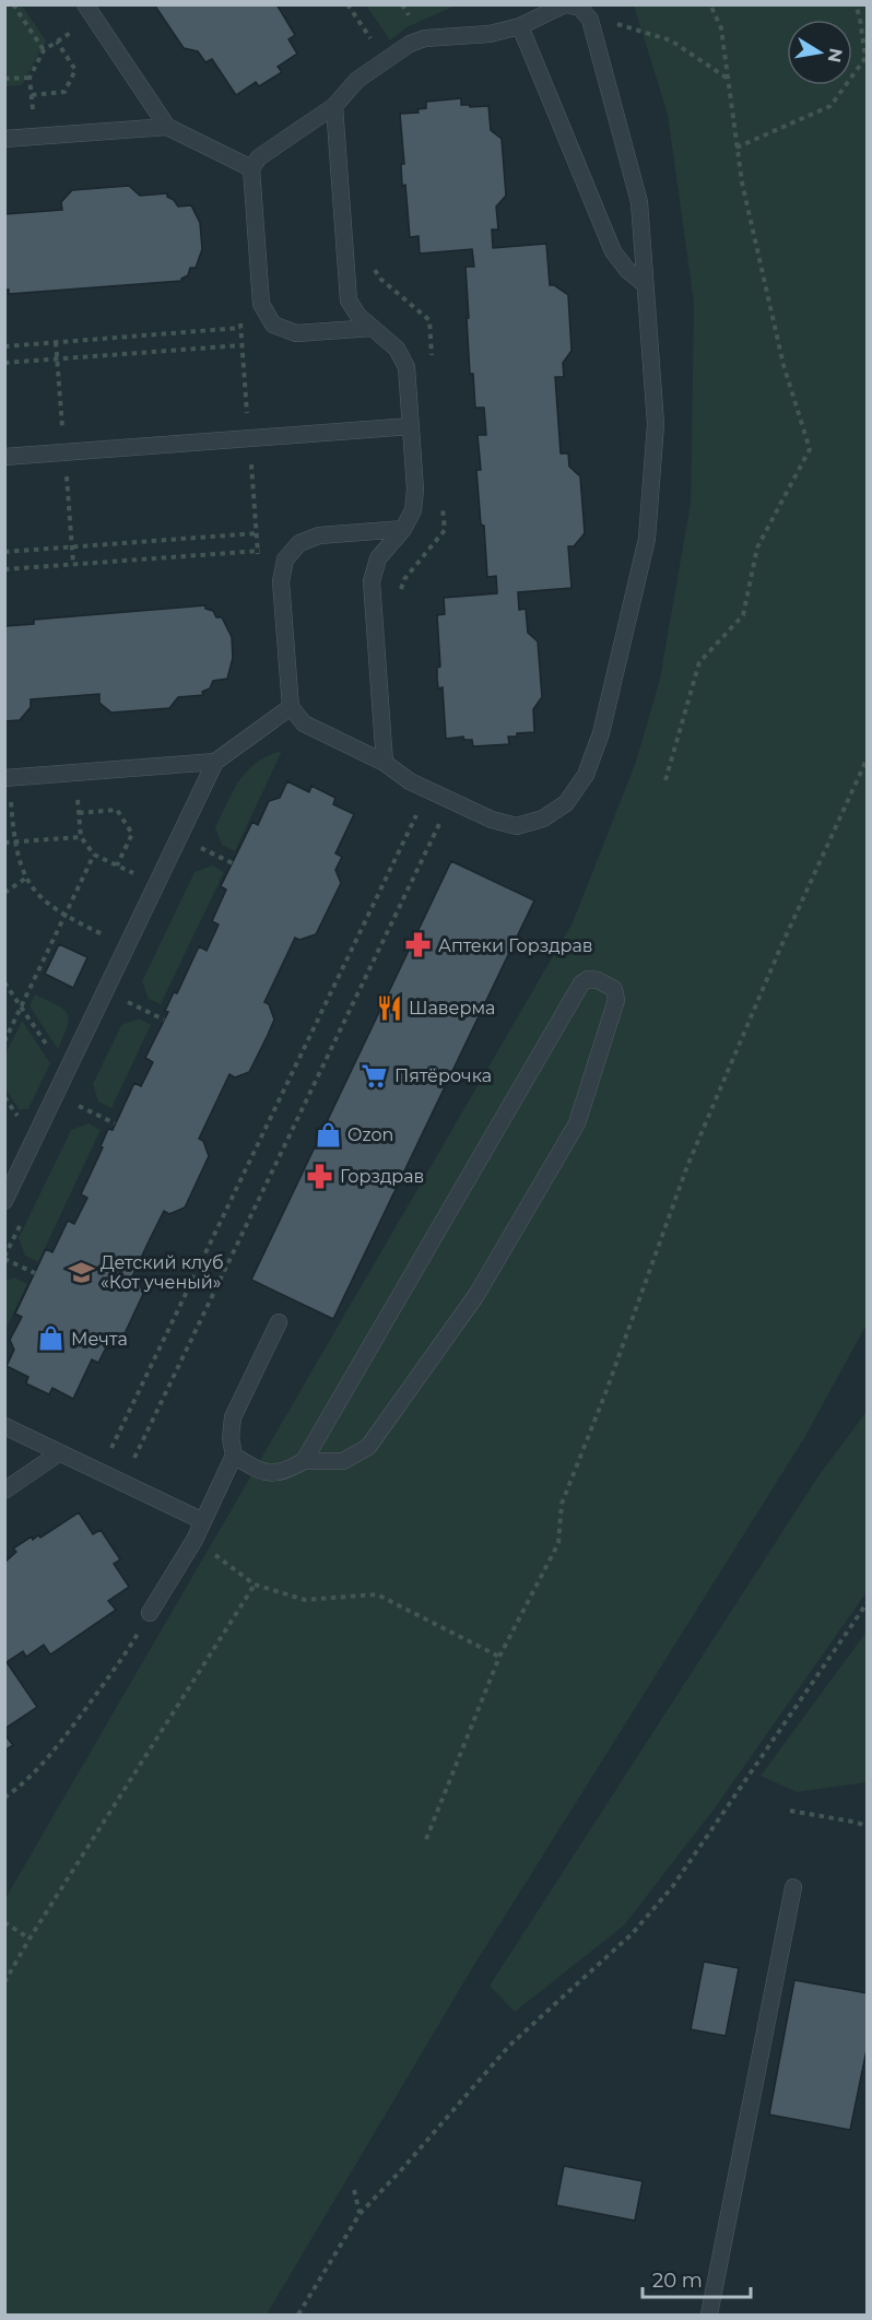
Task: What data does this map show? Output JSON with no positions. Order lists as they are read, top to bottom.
{
  "places": {
    "pharmacy": ["Аптеки Горздрав", "Горздрав"],
    "restaurant": ["Шаверма"],
    "supermarket": ["Пятёрочка"],
    "shop": ["Ozon", "Мечта"],
    "school or university": ["Детский клуб «Кот ученый»"]
  },
  "scale_bar": "20 m",
  "north": "right"
}
